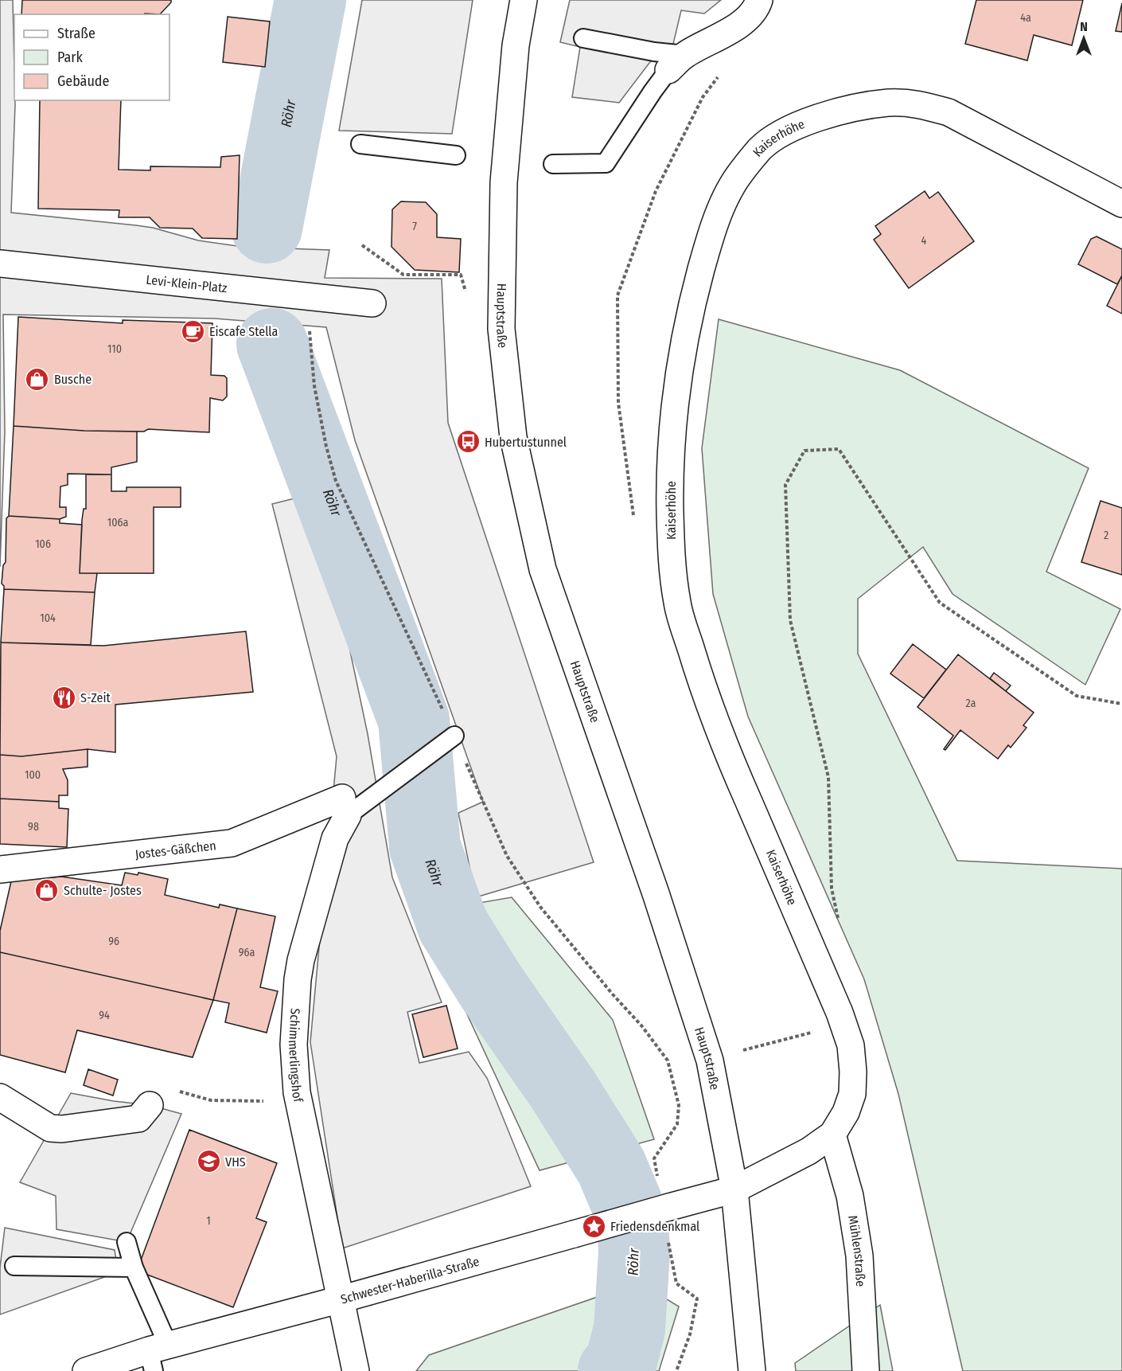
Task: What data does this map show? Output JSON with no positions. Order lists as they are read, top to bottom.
{
  "streets": {
    "street": [
      "Kaiserhöhe",
      "Levi-Klein-Platz",
      "Hauptstraße",
      "Jostes-Gäßchen",
      "Schimmerlingshof",
      "Mühlenstraße",
      "Schwester-Haberilla-Straße"
    ]
  },
  "crossings": [
    ["Kaiserhöhe", "Hauptstraße"],
    ["Kaiserhöhe", "Mühlenstraße"],
    ["Kaiserhöhe", "Schwester-Haberilla-Straße"],
    ["Hauptstraße", "Schwester-Haberilla-Straße"],
    ["Jostes-Gäßchen", "Schimmerlingshof"],
    ["Schimmerlingshof", "Schwester-Haberilla-Straße"]
  ],
  "water": ["Röhr"],
  "places": {
    "cafe": ["Eiscafe Stella"],
    "shop": ["Busche", "Schulte- Jostes"],
    "bus stop": ["Hubertustunnel"],
    "restaurant": ["S-Zeit"],
    "school or university": ["VHS"],
    "place": ["Friedensdenkmal"]
  },
  "house_numbers": [
    "4a",
    "7",
    "4",
    "110",
    "106a",
    "2",
    "106",
    "104",
    "2a",
    "100",
    "98",
    "96",
    "96a",
    "94",
    "1"
  ],
  "legend": ["Straße", "Park", "Gebäude"],
  "north": "top"
}
